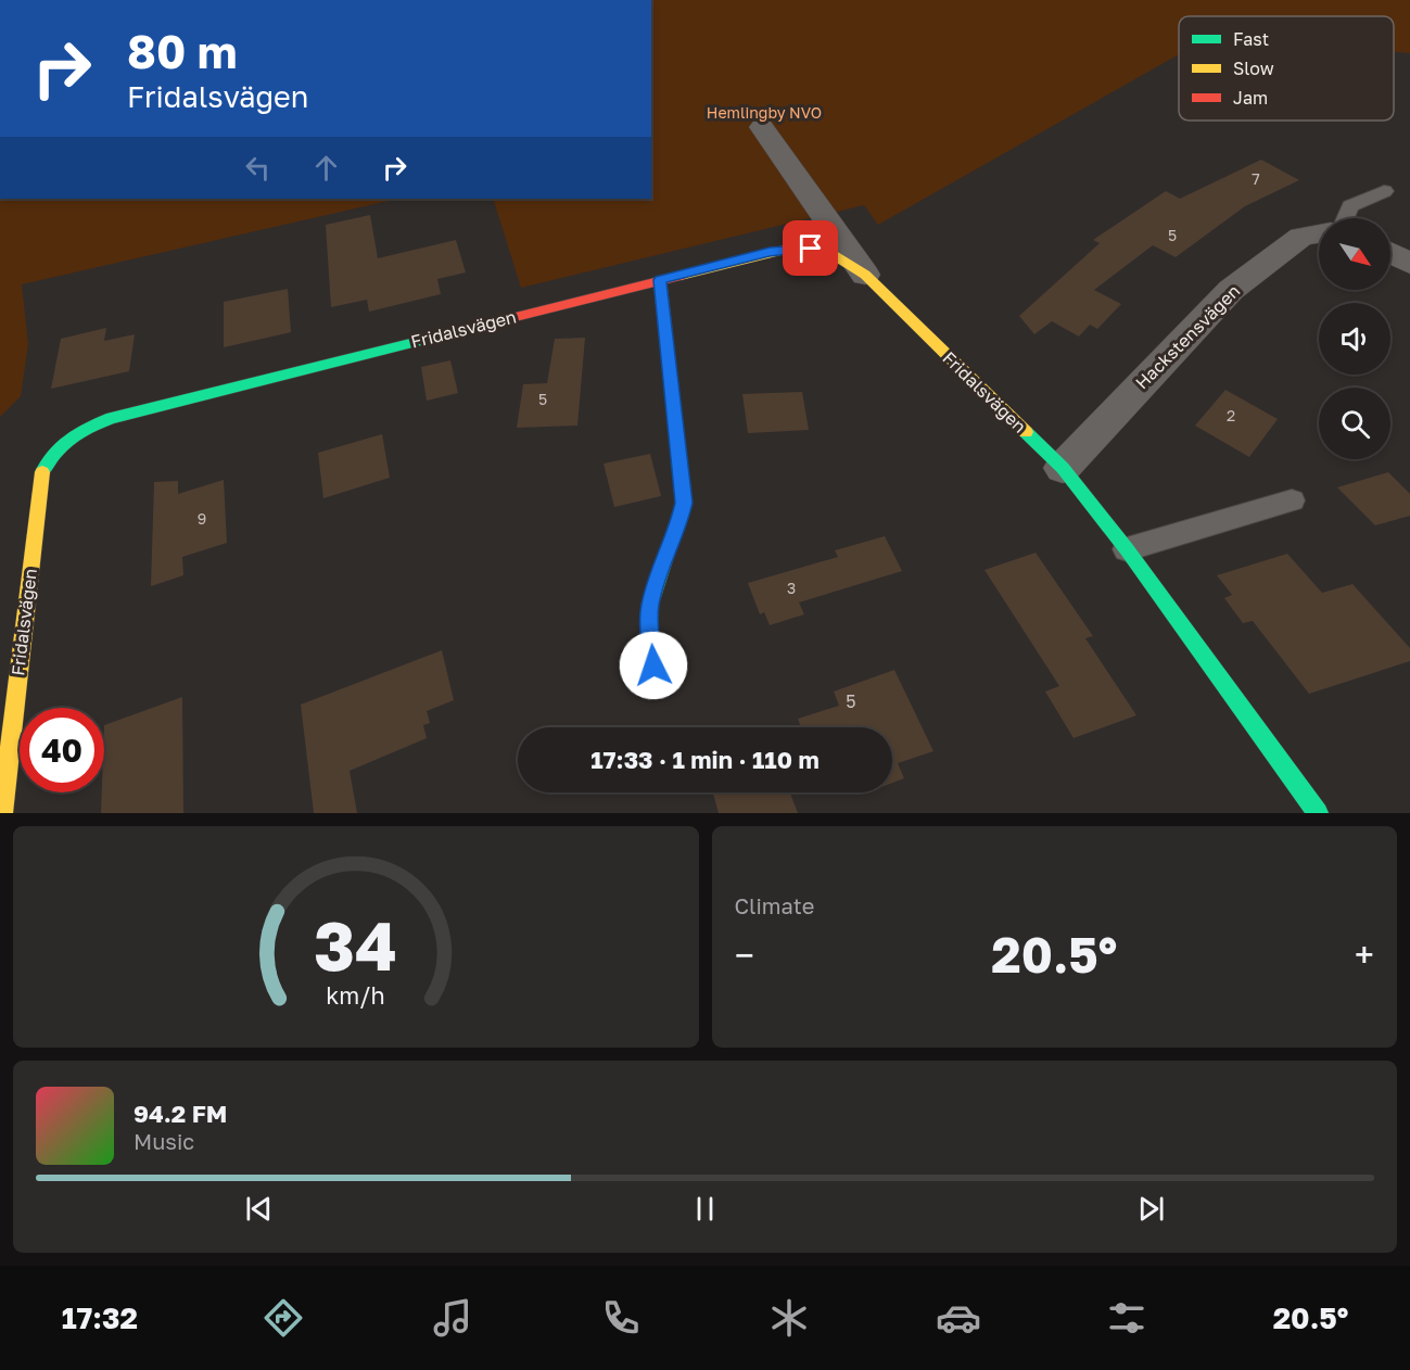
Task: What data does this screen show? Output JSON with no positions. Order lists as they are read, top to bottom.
{
  "streets": {
    "street": ["Fridalsvägen", "Hackstensvägen"]
  },
  "crossings": [
    ["Fridalsvägen", "Hackstensvägen"]
  ],
  "parks": ["Hemlingby NVO"],
  "house_numbers": [
    "7",
    "5",
    "5",
    "2",
    "9",
    "3",
    "5"
  ],
  "legend": ["Fast", "Slow", "Jam"],
  "north": "bottom right",
  "page": {
    "turn": ["80 m", "Fridalsvägen"],
    "limit": "40",
    "trip": "17:33 · 1 min · 110 m",
    "tile": "Climate",
    "heat": ["−", "20.5°", "+"],
    "song": ["94.2 FM", "Music"],
    "tabs": ["17:32", "20.5°"],
    "gauge": ["34", "km/h"]
  }
}
